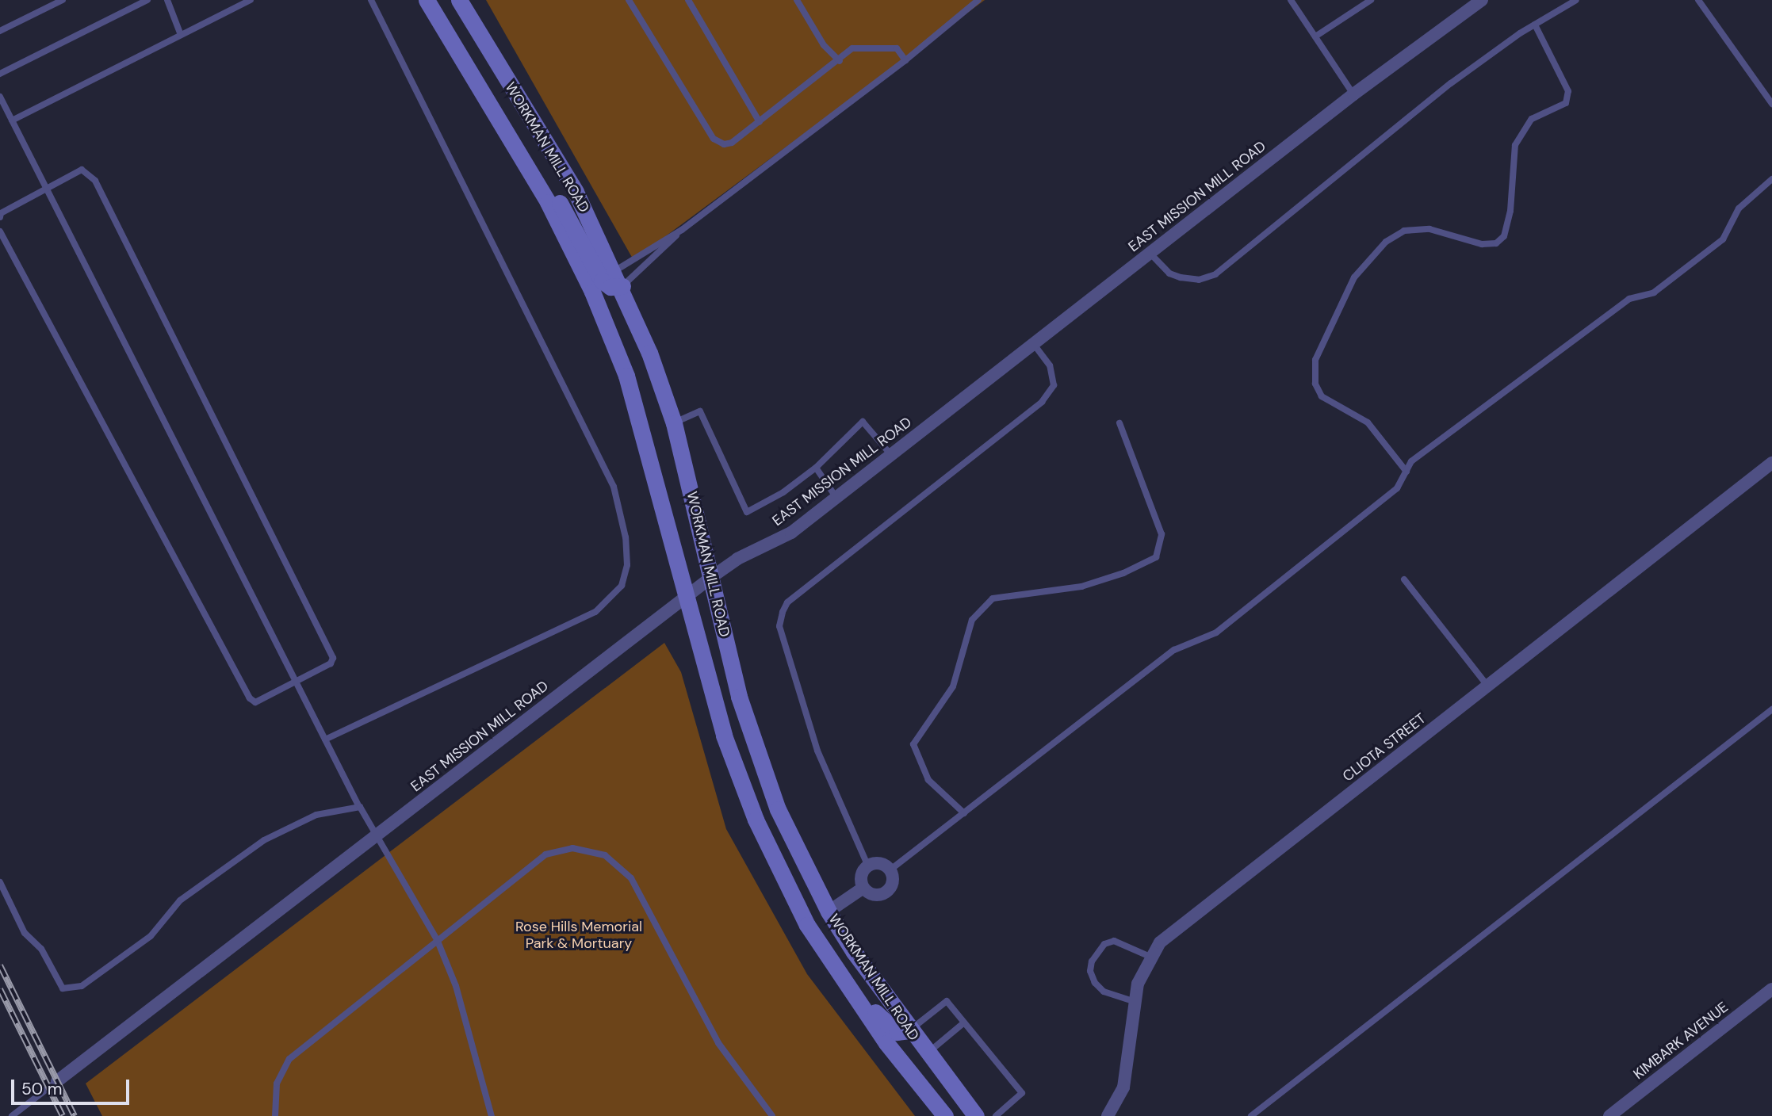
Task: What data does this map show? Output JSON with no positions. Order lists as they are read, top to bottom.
{
  "streets": {
    "main road": ["WORKMAN MILL ROAD"],
    "street": ["EAST MISSION MILL ROAD", "CLIOTA STREET", "KIMBARK AVENUE"]
  },
  "crossings": [
    ["WORKMAN MILL ROAD", "EAST MISSION MILL ROAD"]
  ],
  "parks": ["Rose Hills Memorial Park & Mortuary"],
  "scale_bar": "50 m"
}
